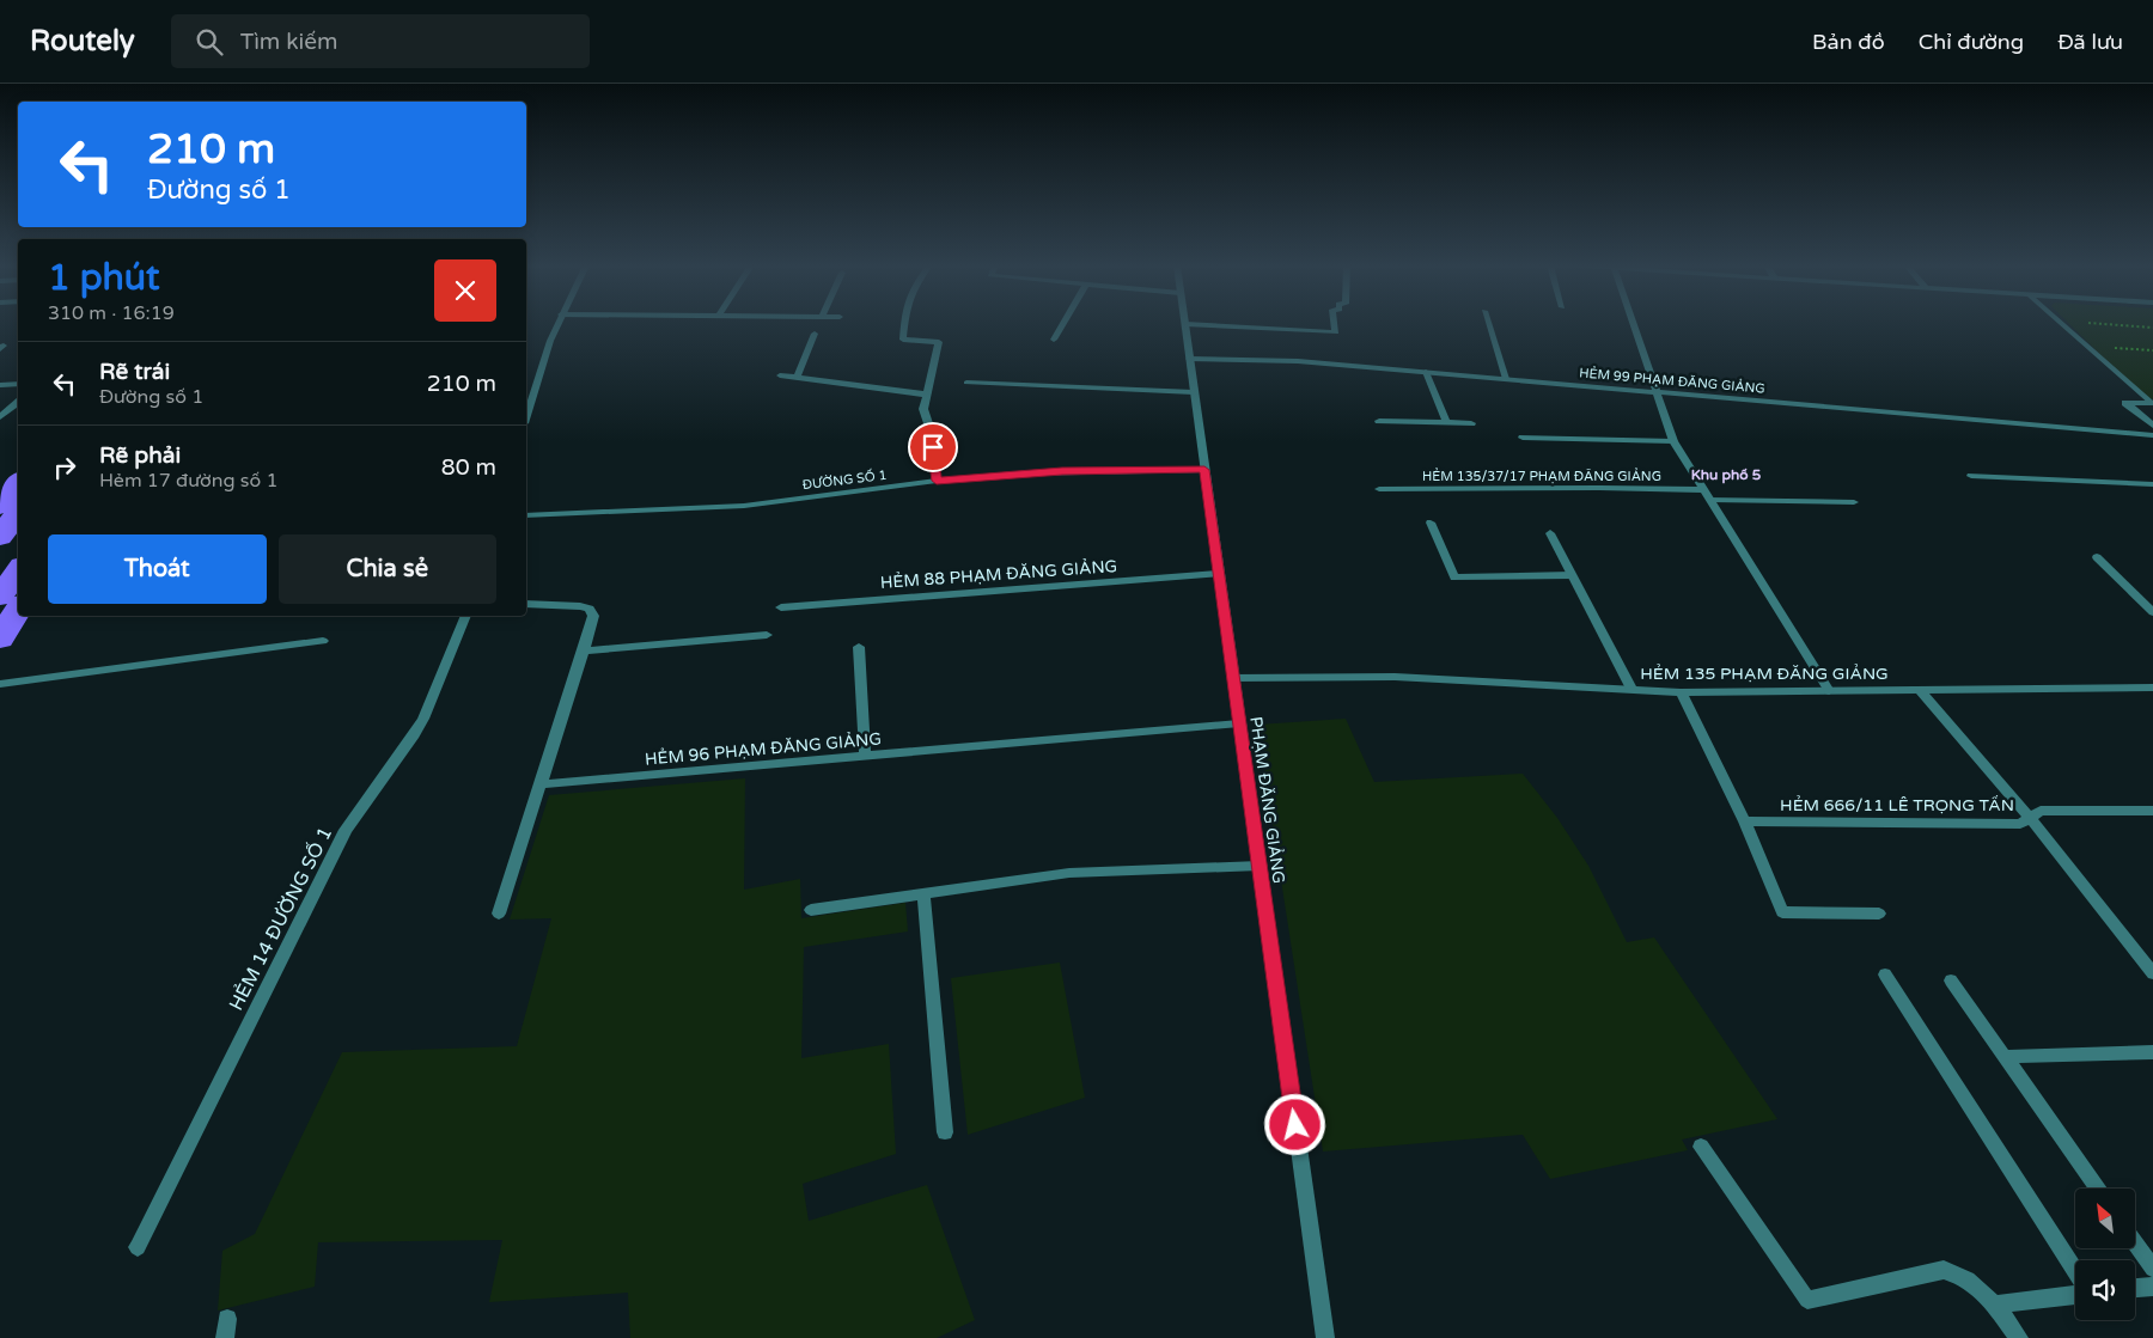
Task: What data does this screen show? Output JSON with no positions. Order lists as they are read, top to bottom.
{
  "streets": {
    "street": [
      "HẺM 99 PHẠM ĐĂNG GIẢNG",
      "HẺM 135/37/17 PHẠM ĐĂNG GIẢNG",
      "ĐƯỜNG SỐ 1",
      "HẺM 88 PHẠM ĐĂNG GIẢNG",
      "HẺM 135 PHẠM ĐĂNG GIẢNG",
      "HẺM 96 PHẠM ĐĂNG GIẢNG",
      "PHẠM ĐĂNG GIẢNG",
      "HẺM 666/11 LÊ TRỌNG TẤN",
      "HẺM 14 ĐƯỜNG SỐ 1"
    ]
  },
  "crossings": [
    ["HẺM 99 PHẠM ĐĂNG GIẢNG", "PHẠM ĐĂNG GIẢNG"],
    ["ĐƯỜNG SỐ 1", "PHẠM ĐĂNG GIẢNG"],
    ["HẺM 88 PHẠM ĐĂNG GIẢNG", "PHẠM ĐĂNG GIẢNG"],
    ["HẺM 135 PHẠM ĐĂNG GIẢNG", "PHẠM ĐĂNG GIẢNG"],
    ["HẺM 96 PHẠM ĐĂNG GIẢNG", "PHẠM ĐĂNG GIẢNG"]
  ],
  "districts": ["Khu phố 5"],
  "north": "top left",
  "page": {
    "header": "Routely",
    "search": "Tìm kiếm",
    "nav": ["Bản đồ", "Chỉ đường", "Đã lưu"],
    "turn": ["210 m", "Đường số 1"],
    "heading": ["1 phút", "310 m · 16:19"],
    "list": [
      {
        "name": "Rẽ trái",
        "note": "Đường số 1",
        "value": "210 m"
      },
      {
        "name": "Rẽ phải",
        "note": "Hẻm 17 đường số 1",
        "value": "80 m"
      }
    ],
    "buttons": ["Thoát", "Chia sẻ"]
  }
}
